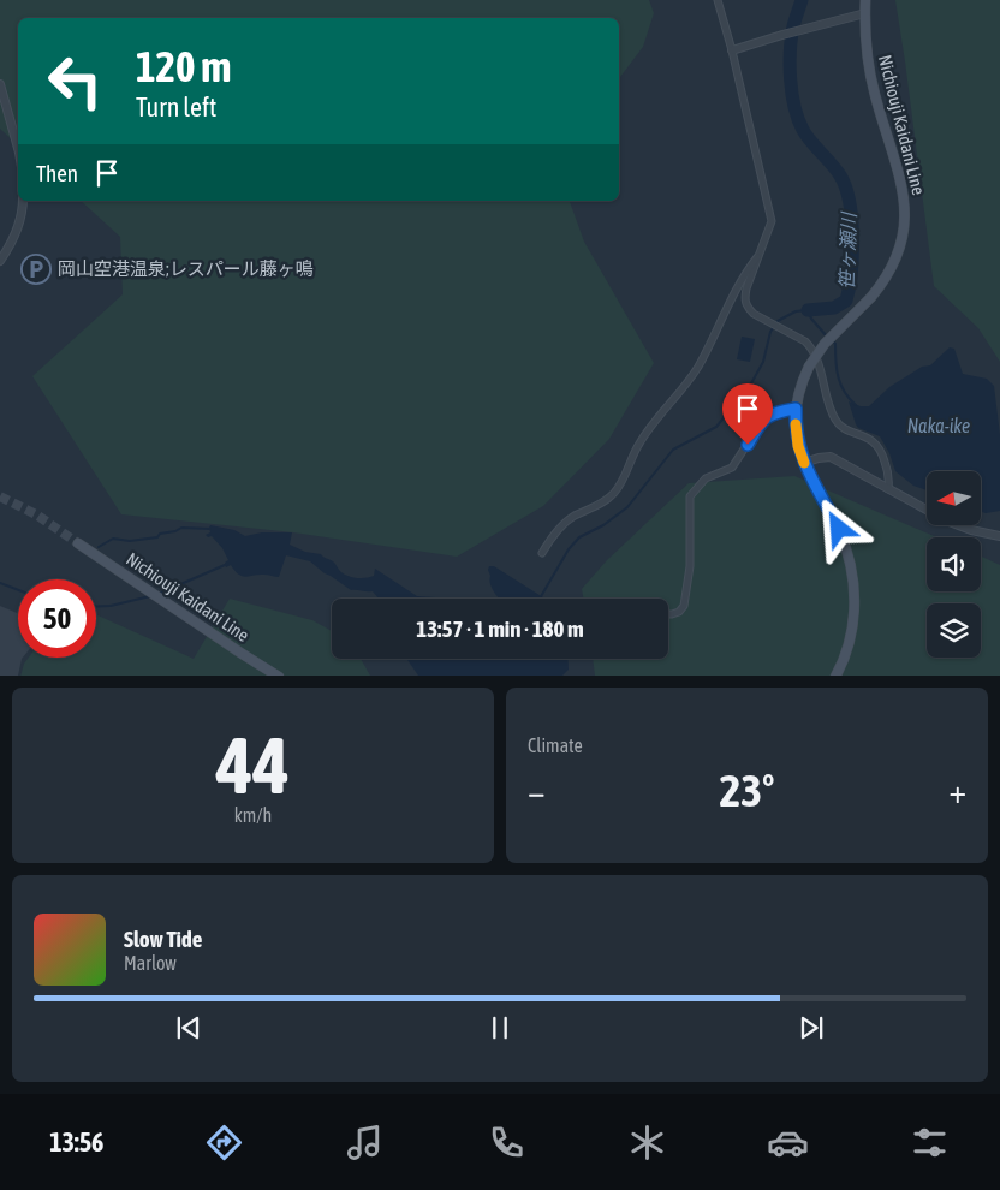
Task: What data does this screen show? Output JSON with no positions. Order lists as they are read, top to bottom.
{
  "streets": {
    "main road": ["Nichiouji Kaidani Line"]
  },
  "water": ["笹ヶ瀬川", "Naka-ike"],
  "places": {
    "parking": ["岡山空港温泉;レスパール藤ヶ鳴"]
  },
  "north": "left",
  "page": {
    "turn": ["120 m", "Turn left"],
    "then": "Then",
    "limit": "50",
    "trip": "13:57 · 1 min · 180 m",
    "tile": [
      ["44", "km/h"],
      "Climate"
    ],
    "heat": ["−", "23°", "+"],
    "song": ["Slow Tide", "Marlow"],
    "tabs": "13:56"
  }
}
